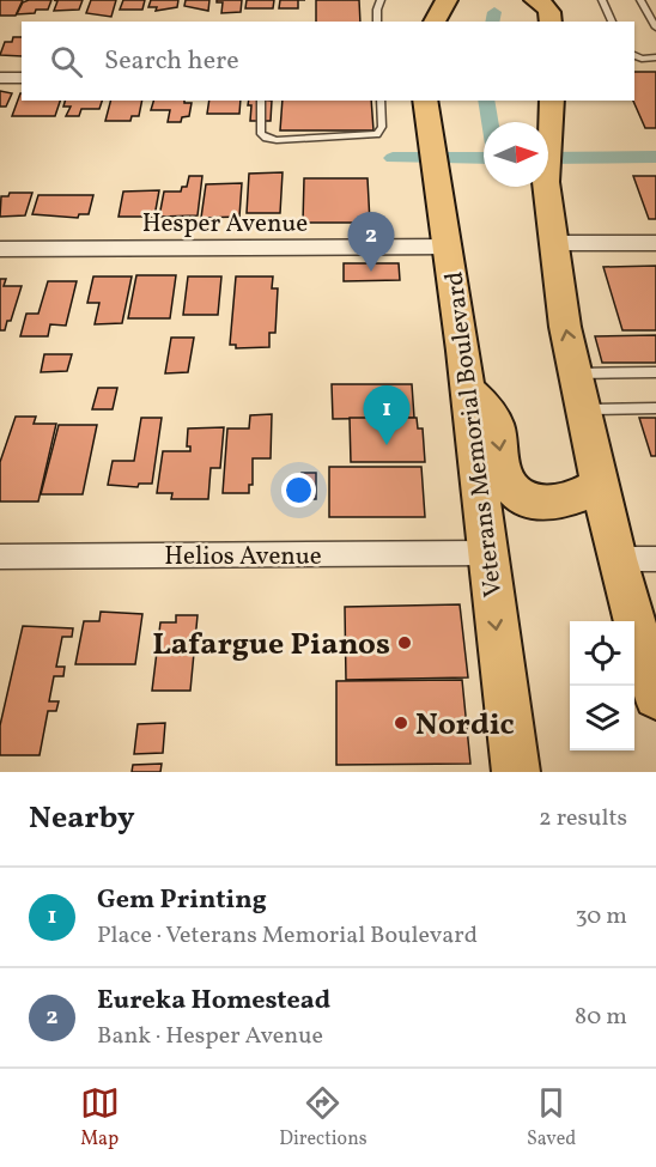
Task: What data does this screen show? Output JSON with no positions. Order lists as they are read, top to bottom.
{
  "streets": {
    "main road": ["Veterans Memorial Boulevard"],
    "street": ["Hesper Avenue", "Helios Avenue"]
  },
  "crossings": [
    ["Hesper Avenue", "Veterans Memorial Boulevard"],
    ["Veterans Memorial Boulevard", "Helios Avenue"]
  ],
  "places": ["Lafargue Pianos", "Nordic"],
  "north": "right",
  "page": {
    "search": "Search here",
    "pins": ["2", "1"],
    "heading": ["Nearby", "2 results"],
    "list": [
      {
        "mark": "1",
        "name": "Gem Printing",
        "note": "Place · Veterans Memorial Boulevard",
        "value": "30 m"
      },
      {
        "mark": "2",
        "name": "Eureka Homestead",
        "note": "Bank · Hesper Avenue",
        "value": "80 m"
      }
    ],
    "nav": ["Map", "Directions", "Saved"]
  }
}
